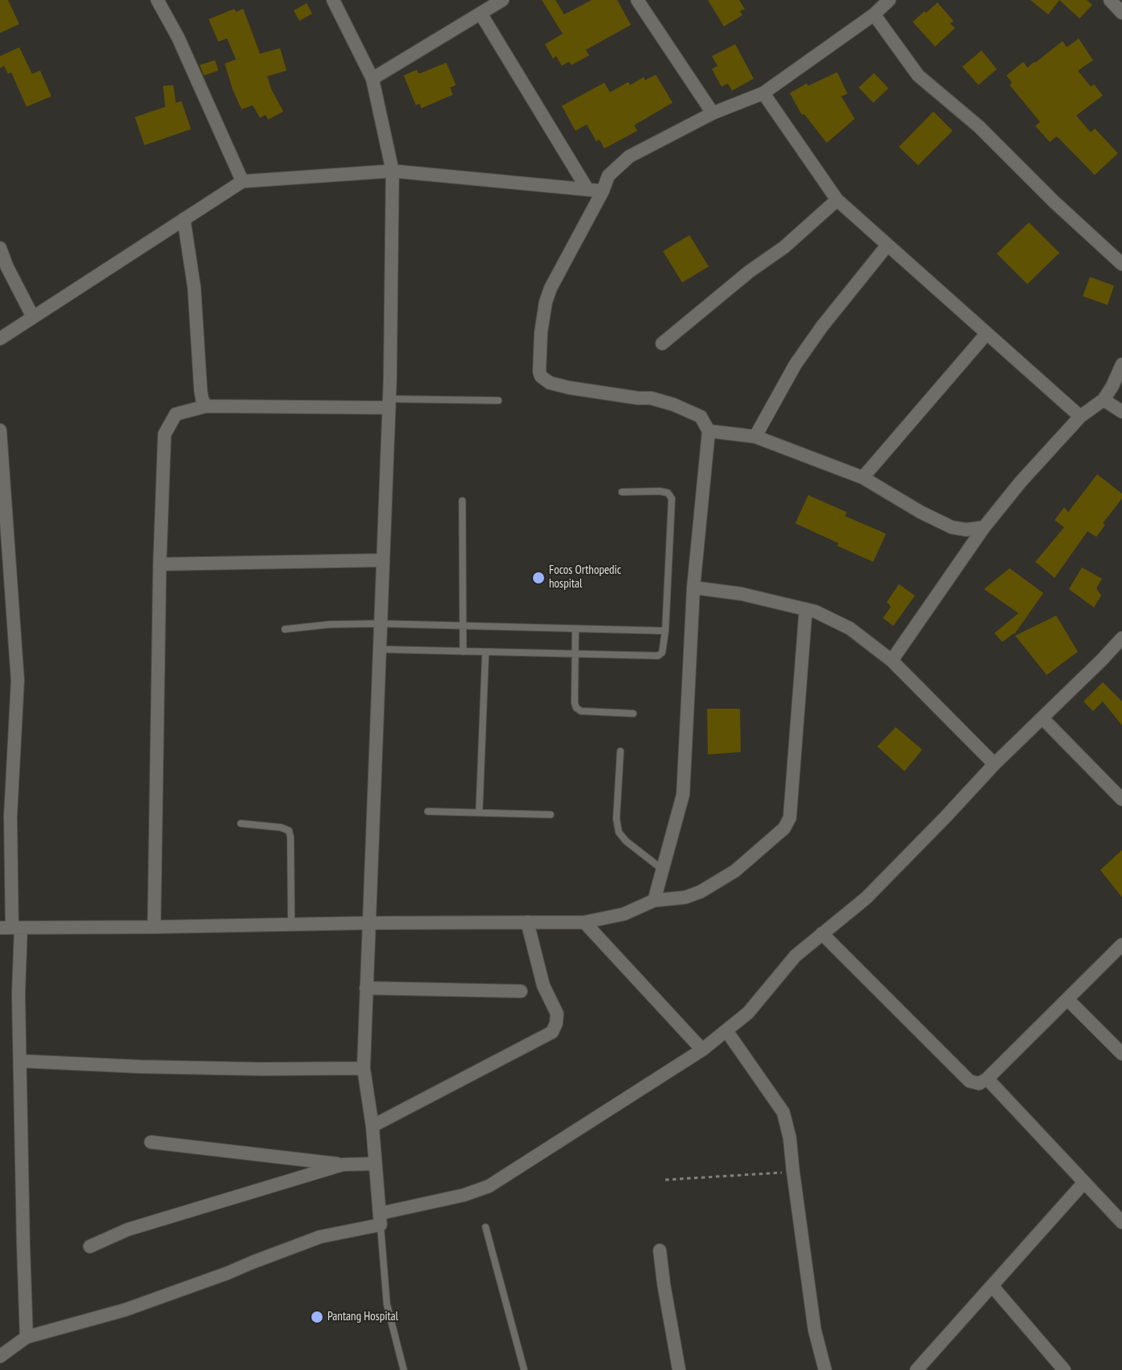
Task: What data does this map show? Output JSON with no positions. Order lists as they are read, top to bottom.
{
  "places": ["Focos Orthopedic hospital", "Pantang Hospital"]
}
